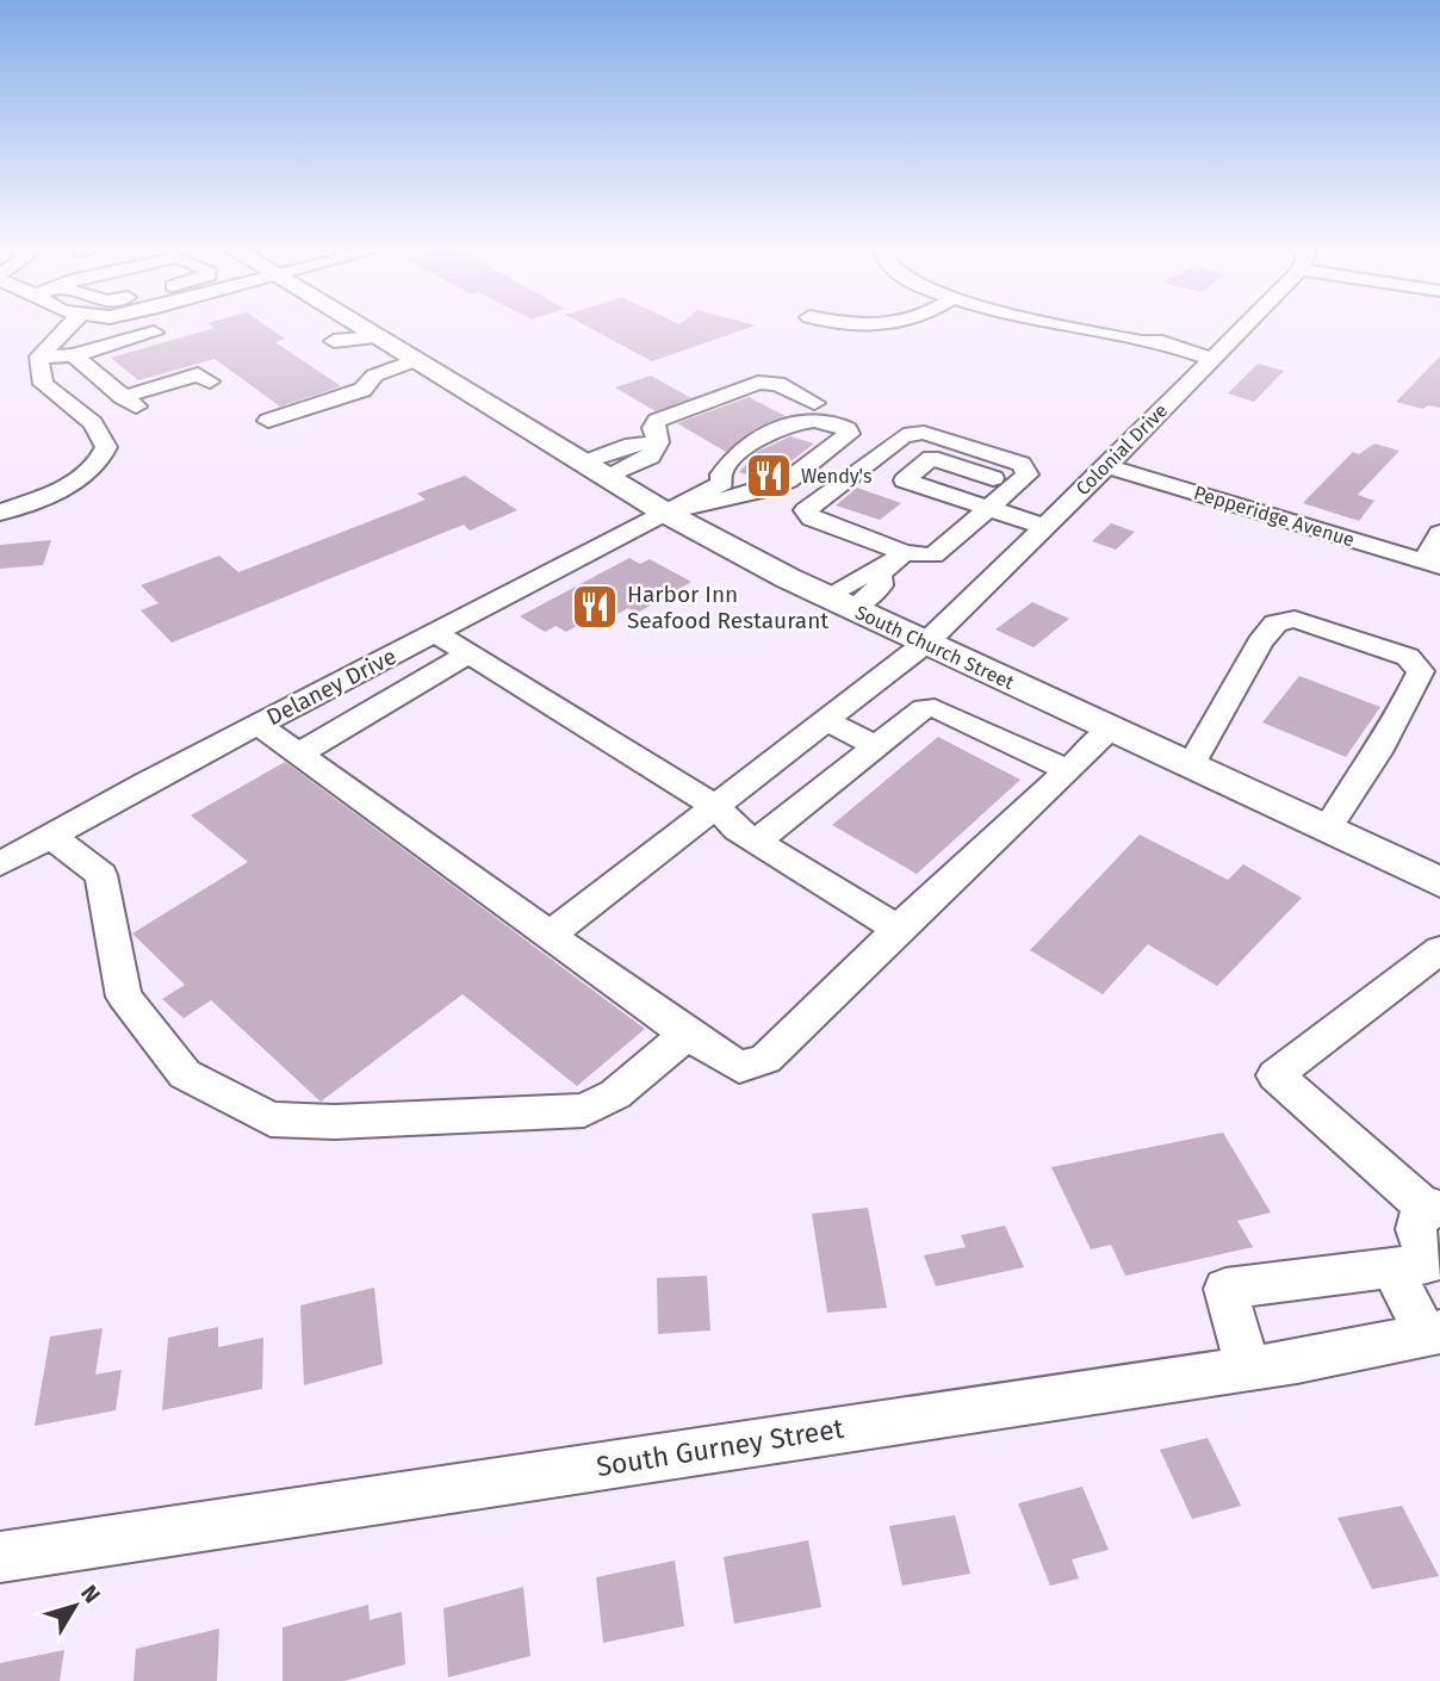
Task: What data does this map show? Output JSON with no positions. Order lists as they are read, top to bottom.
{
  "streets": {
    "main road": ["South Church Street"],
    "street": [
      "Colonial Drive",
      "Pepperidge Avenue",
      "Delaney Drive",
      "South Gurney Street"
    ]
  },
  "crossings": [
    ["Colonial Drive", "Pepperidge Avenue"],
    ["Colonial Drive", "South Church Street"],
    ["South Church Street", "Delaney Drive"]
  ],
  "places": {
    "restaurant": ["Wendy's", "Harbor Inn Seafood Restaurant"]
  },
  "north": "top right"
}
